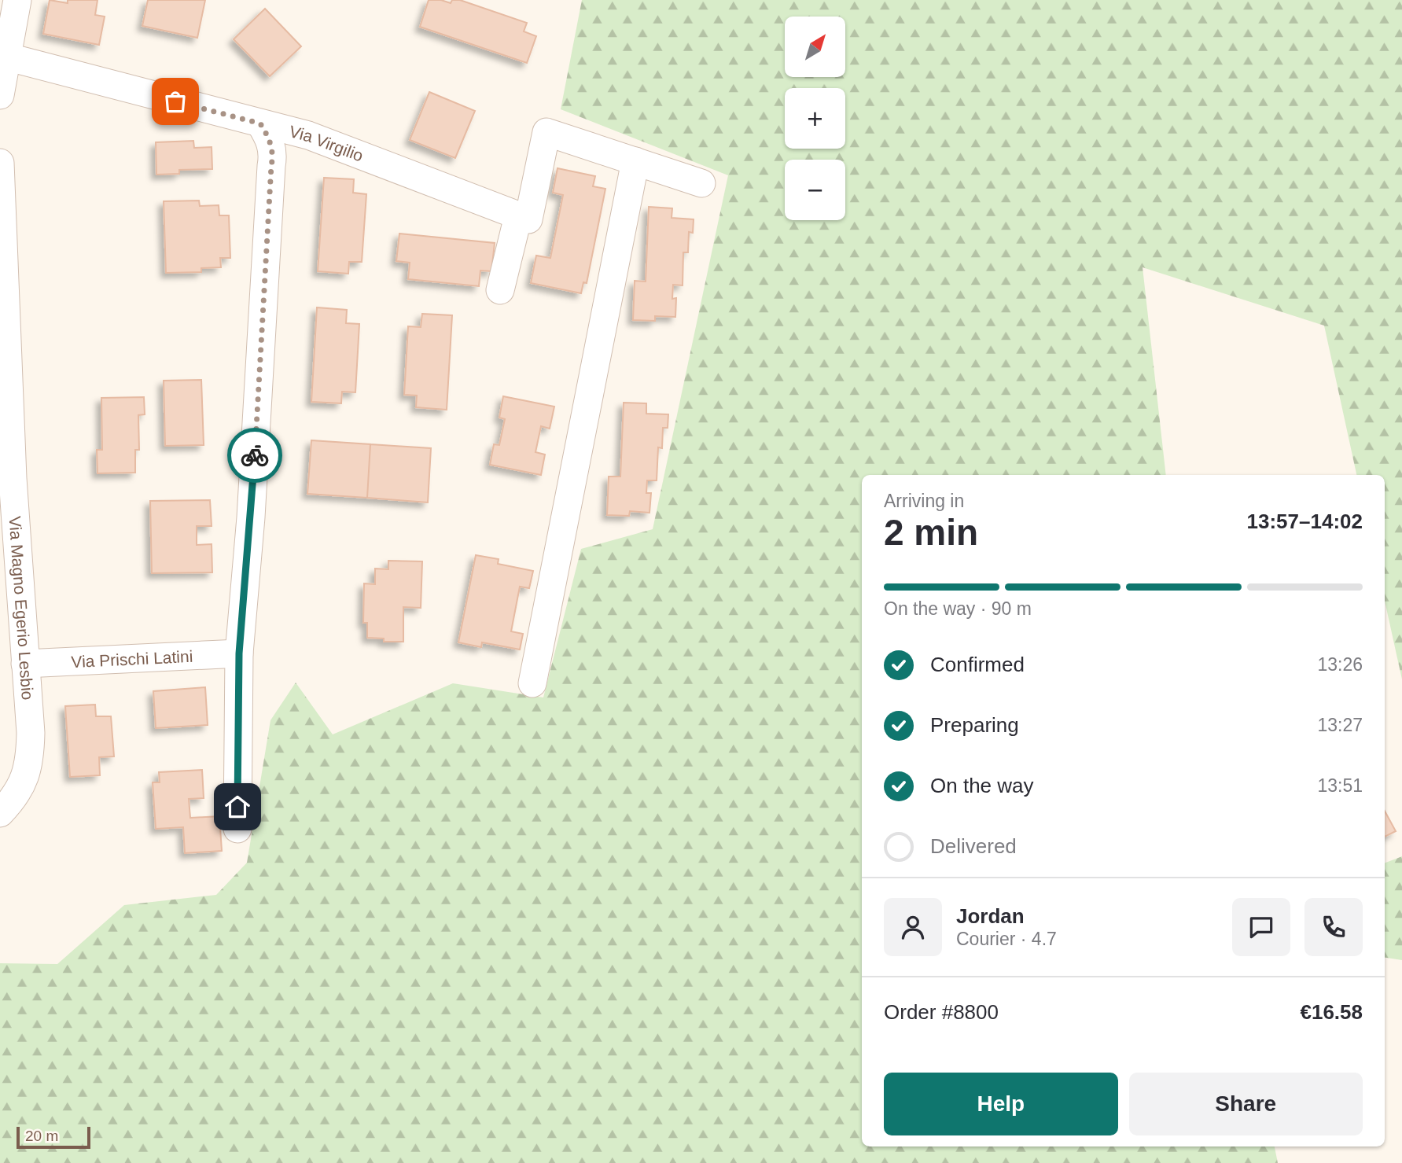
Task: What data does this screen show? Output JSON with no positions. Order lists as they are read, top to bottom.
{
  "streets": {
    "street": ["Via Virgilio", "Via Magno Egerio Lesbio", "Via Prischi Latini"]
  },
  "crossings": [
    ["Via Magno Egerio Lesbio", "Via Prischi Latini"]
  ],
  "scale_bar": "20 m",
  "north": "top right",
  "page": {
    "map_buttons": ["+", "−"],
    "heading": ["2 min", "Arriving in", "13:57–14:02"],
    "panel": [
      "Jordan",
      "Courier · 4.7",
      "Order #8800",
      "€16.58"
    ],
    "bar": "On the way · 90 m",
    "list": [
      ["Confirmed", "13:26"],
      ["Preparing", "13:27"],
      ["On the way", "13:51"],
      "Delivered"
    ],
    "buttons": ["Help", "Share"],
    "scale": "20 m"
  }
}
